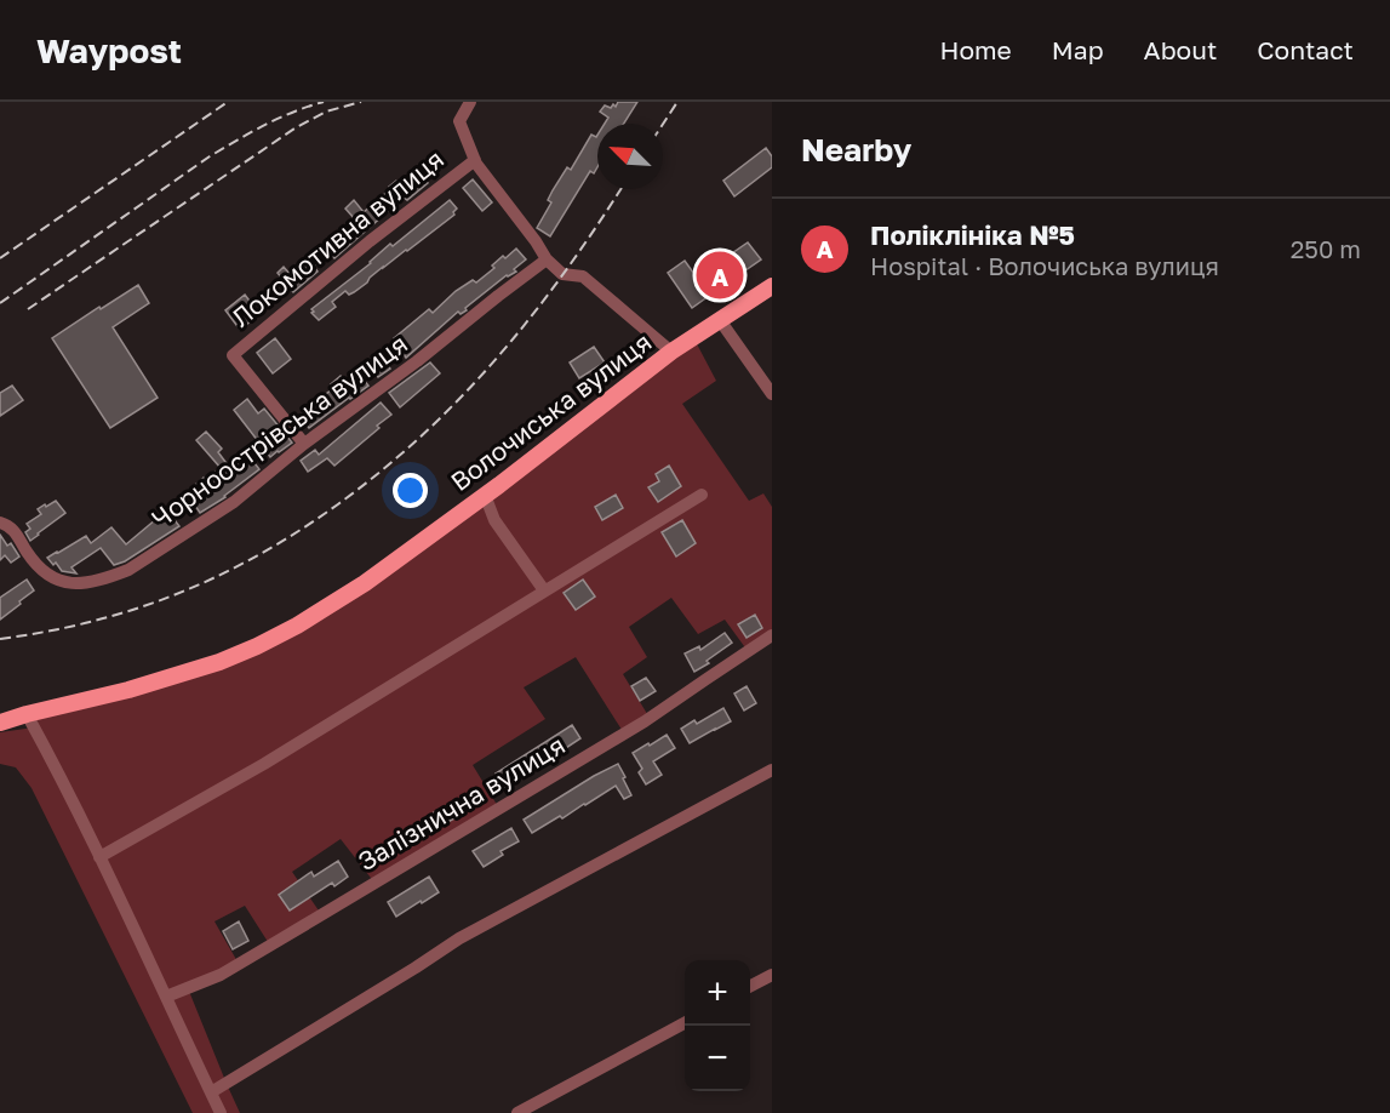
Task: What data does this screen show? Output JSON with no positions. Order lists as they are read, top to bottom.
{
  "streets": {
    "main road": ["Волочиська вулиця"],
    "street": ["Локомотивна вулиця", "Чорноострівська вулиця", "Залізнична вулиця"]
  },
  "crossings": [
    ["Локомотивна вулиця", "Чорноострівська вулиця"]
  ],
  "north": "top left",
  "page": {
    "header": "Waypost",
    "nav": [
      "Home",
      "Map",
      "About",
      "Contact"
    ],
    "heading": "Nearby",
    "list": [
      {
        "mark": "A",
        "name": "Поліклініка №5",
        "note": "Hospital · Волочиська вулиця",
        "value": "250 m"
      }
    ],
    "pins": "A",
    "map_buttons": ["+", "−"]
  }
}
